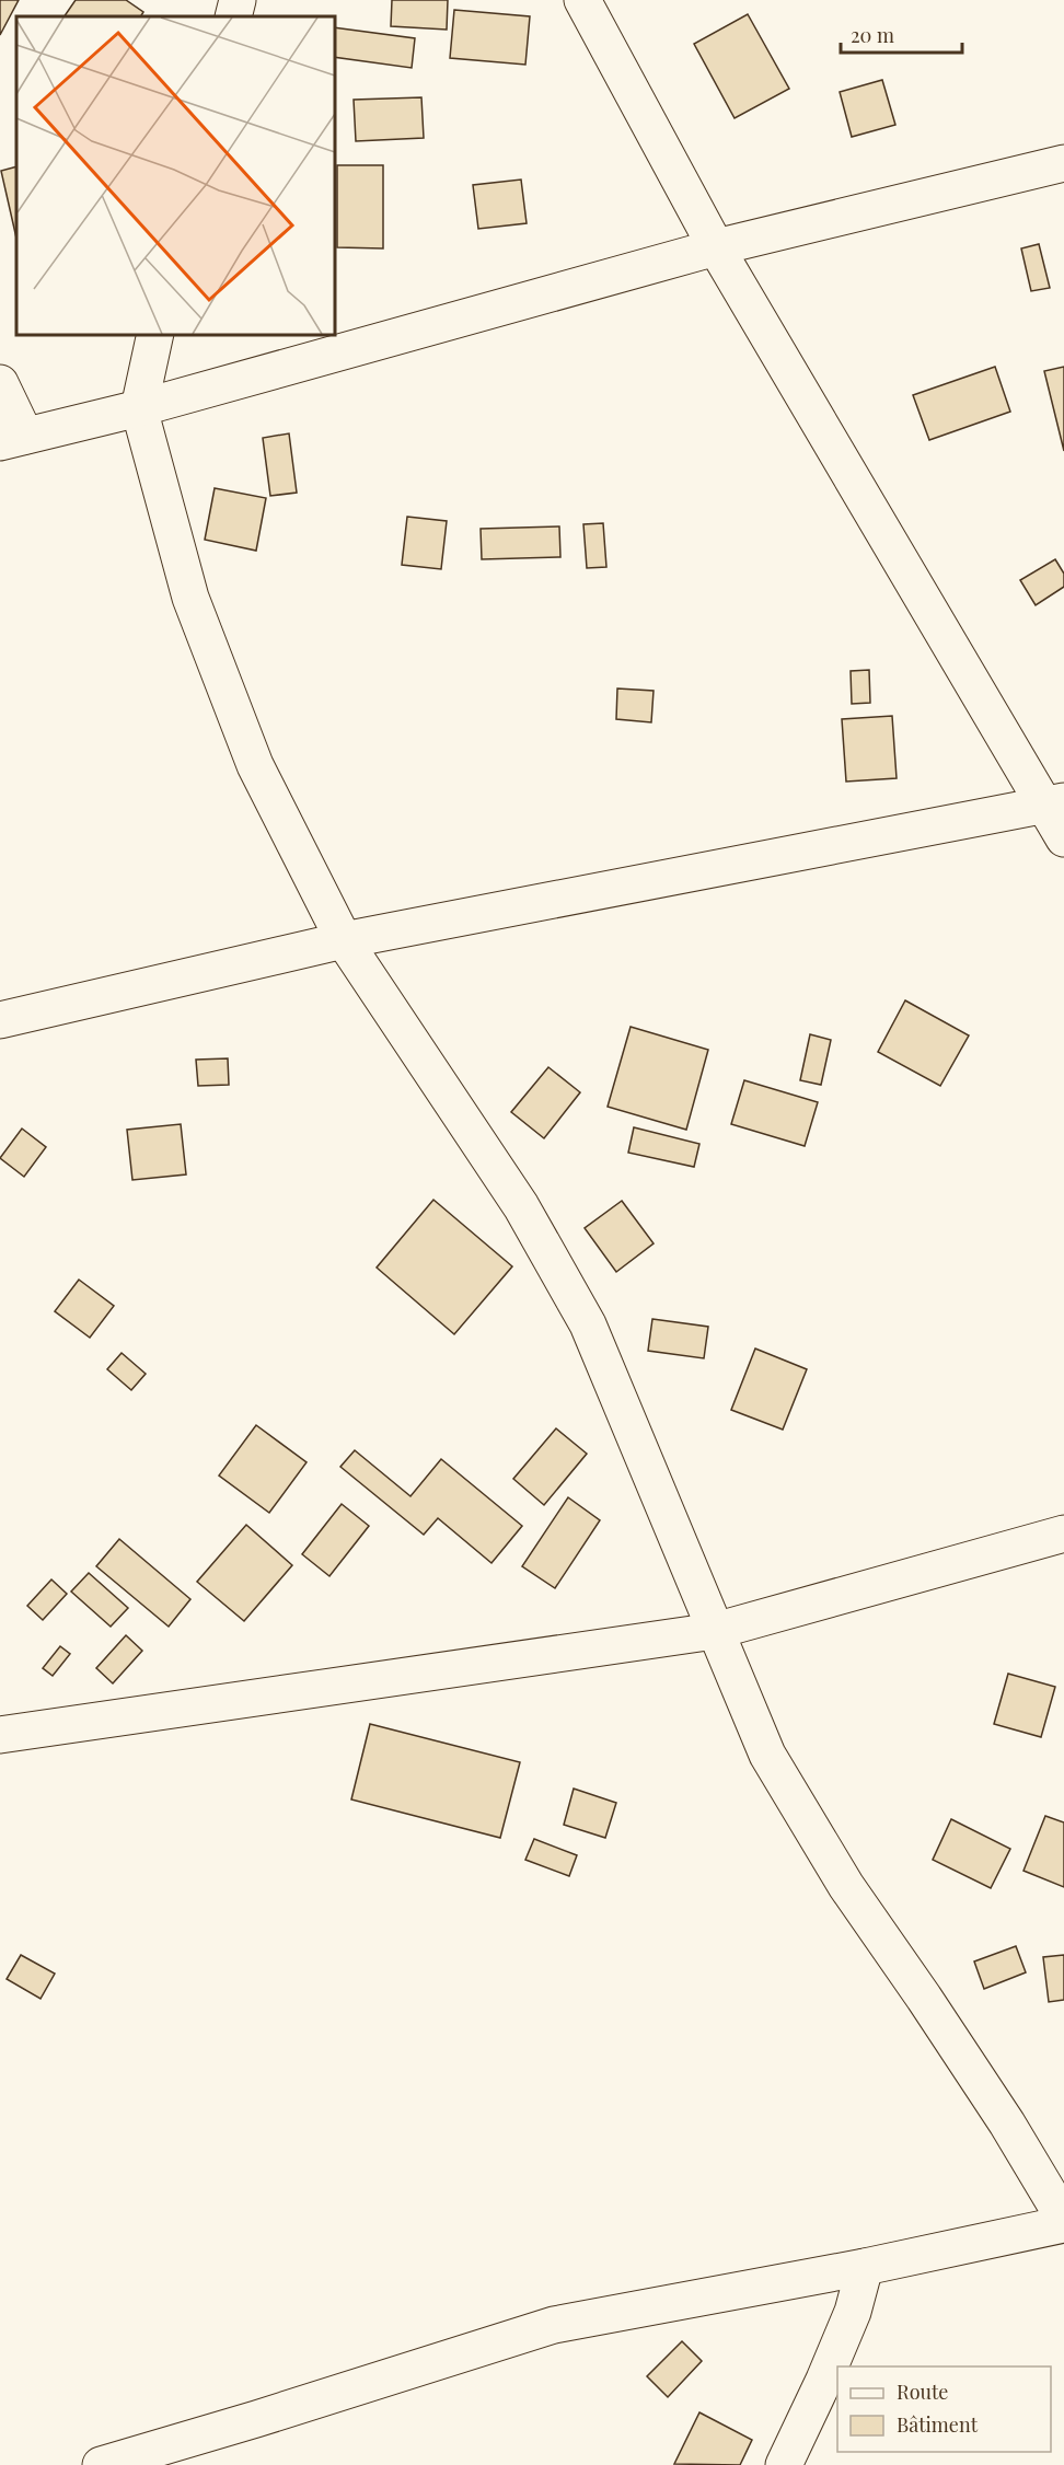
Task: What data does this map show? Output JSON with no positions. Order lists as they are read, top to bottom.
{
  "legend": ["Route", "Bâtiment"],
  "scale_bar": "20 m"
}
